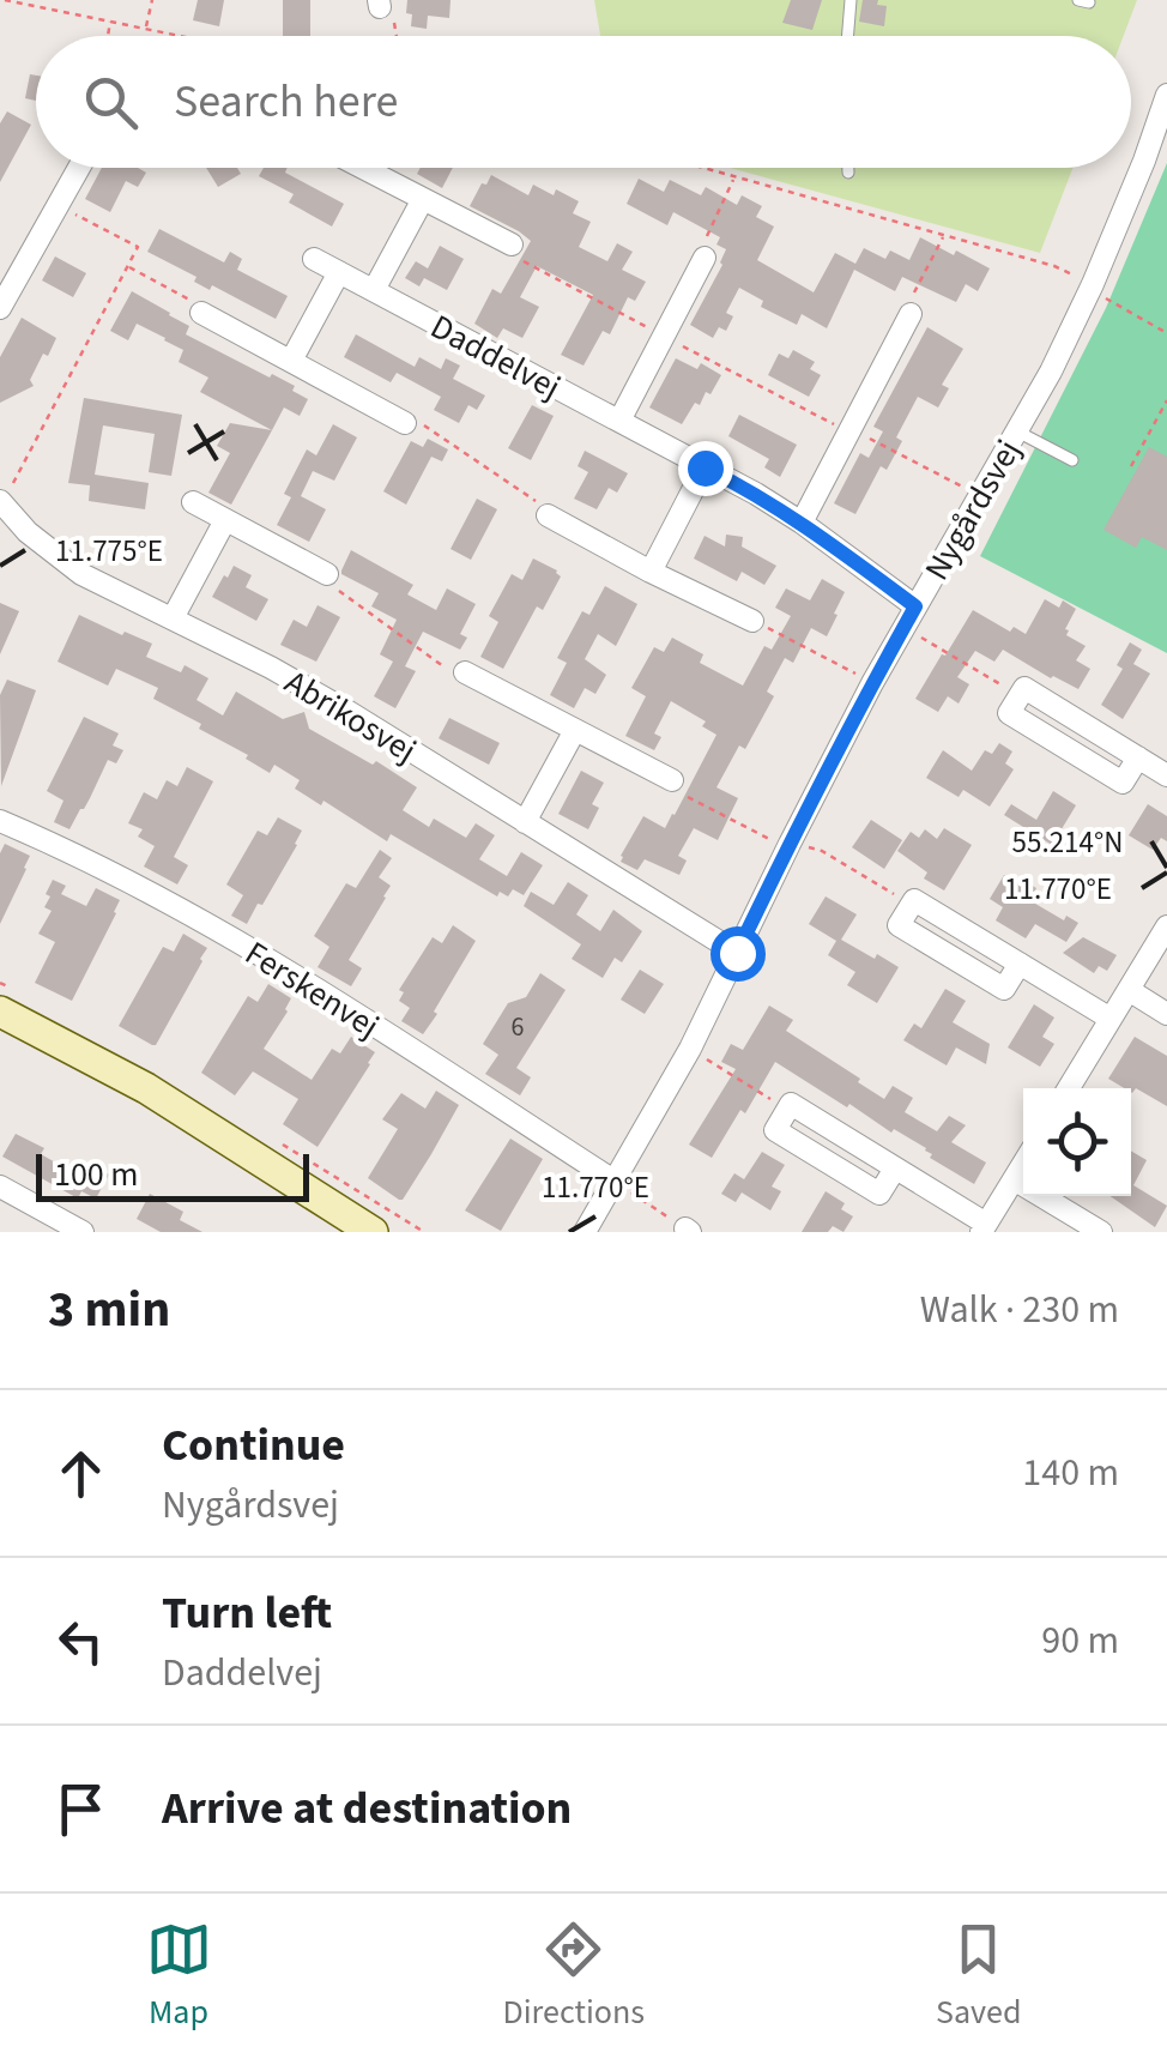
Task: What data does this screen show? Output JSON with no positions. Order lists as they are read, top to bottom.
{
  "streets": {
    "street": [
      "Daddelvej",
      "Nygårdsvej",
      "Abrikosvej",
      "Ferskenvej"
    ]
  },
  "crossings": [
    ["Daddelvej", "Nygårdsvej"],
    ["Nygårdsvej", "Abrikosvej"],
    ["Nygårdsvej", "Ferskenvej"]
  ],
  "house_numbers": ["6"],
  "scale_bar": "100 m",
  "page": {
    "search": "Search here",
    "scale": "100 m",
    "heading": ["3 min", "Walk · 230 m"],
    "list": [
      ["Continue", "Nygårdsvej", "140 m"],
      ["Turn left", "Daddelvej", "90 m"],
      "Arrive at destination"
    ],
    "nav": ["Map", "Directions", "Saved"]
  },
  "coordinates": ["11.775°E", "55.214°N", "11.770°E"]
}
